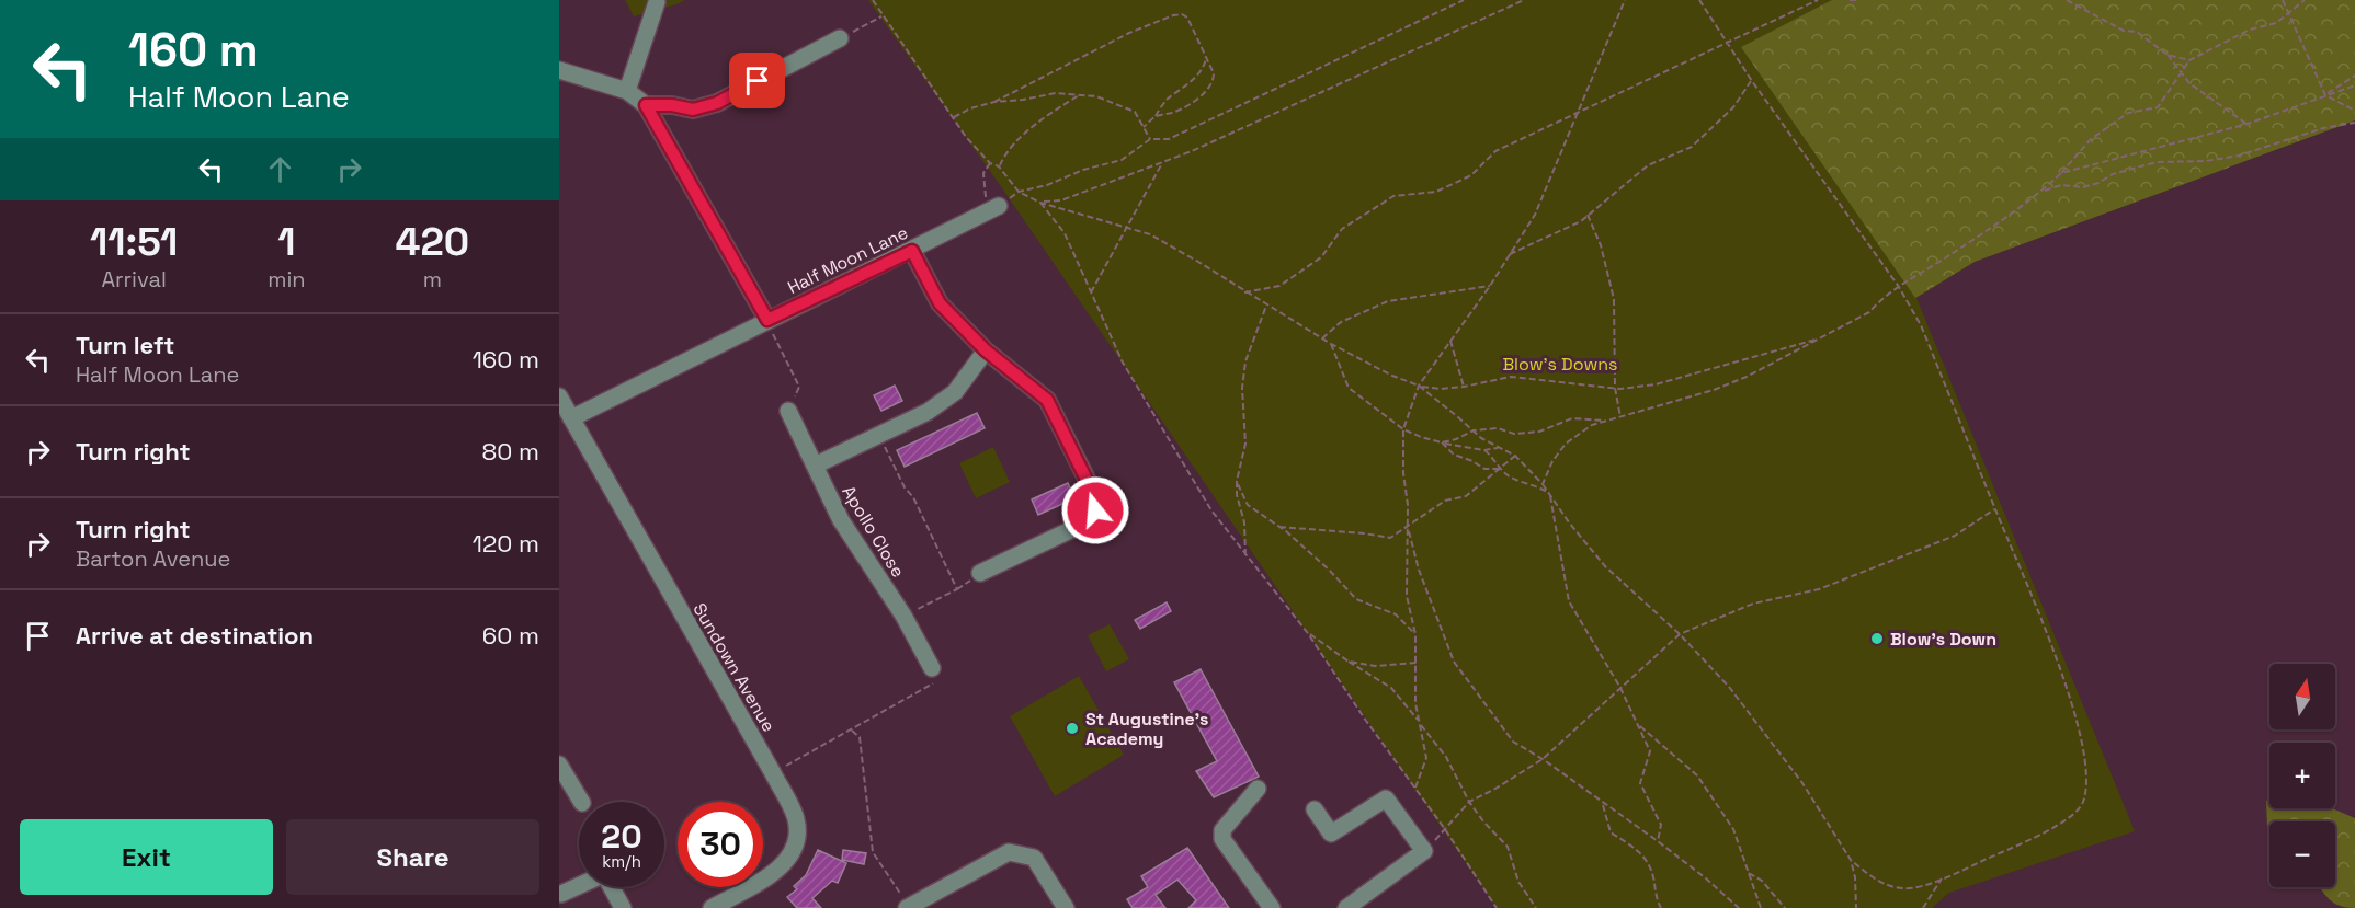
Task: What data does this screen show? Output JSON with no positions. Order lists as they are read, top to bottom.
{
  "streets": {
    "street": ["Half Moon Lane", "Apollo Close", "Sundown Avenue"]
  },
  "crossings": [
    ["Half Moon Lane", "Sundown Avenue"]
  ],
  "parks": ["Blow's Downs"],
  "places": ["Blow's Down", "St Augustine's Academy"],
  "north": "top",
  "page": {
    "turn": ["160 m", "Half Moon Lane"],
    "eta": [
      "11:51",
      "Arrival",
      "1",
      "min",
      "420",
      "m"
    ],
    "list": [
      {
        "name": "Turn left",
        "note": "Half Moon Lane",
        "value": "160 m"
      },
      {
        "name": "Turn right",
        "value": "80 m"
      },
      {
        "name": "Turn right",
        "note": "Barton Avenue",
        "value": "120 m"
      },
      {
        "name": "Arrive at destination",
        "value": "60 m"
      }
    ],
    "map_buttons": ["+", "−"],
    "speed": "20 km/h",
    "limit": "30",
    "buttons": ["Exit", "Share"]
  }
}
